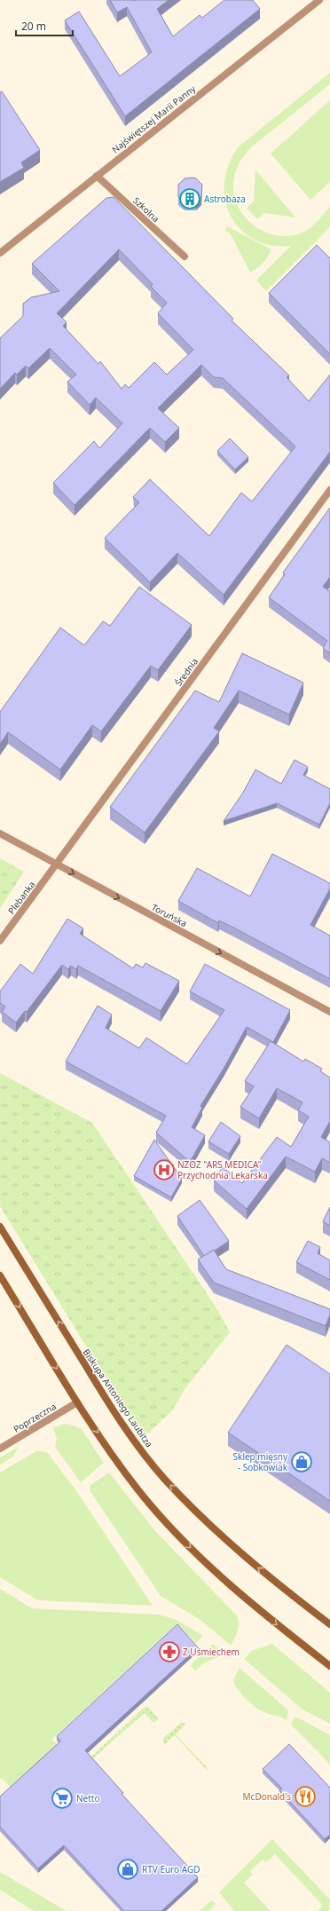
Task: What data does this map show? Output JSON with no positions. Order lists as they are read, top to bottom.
{
  "streets": {
    "main road": ["Biskupa Antoniego Laubitza"],
    "street": [
      "Najświętszej Marii Panny",
      "Szkolna",
      "Średnia",
      "Plebanka",
      "Toruńska",
      "Poprzeczna"
    ]
  },
  "crossings": [
    ["Najświętszej Marii Panny", "Szkolna"],
    ["Średnia", "Plebanka"],
    ["Średnia", "Toruńska"],
    ["Plebanka", "Toruńska"]
  ],
  "one_way": ["Toruńska"],
  "places": {
    "building": ["Astrobaza"],
    "hospital": ["NZOZ \"ARS MEDICA\" Przychodnia Lekarska"],
    "shop": ["Sklep mięsny - Sobkowiak", "RTV Euro AGD"],
    "pharmacy": ["Z Uśmiechem"],
    "restaurant": ["McDonald's"],
    "supermarket": ["Netto"]
  },
  "scale_bar": "20 m"
}
